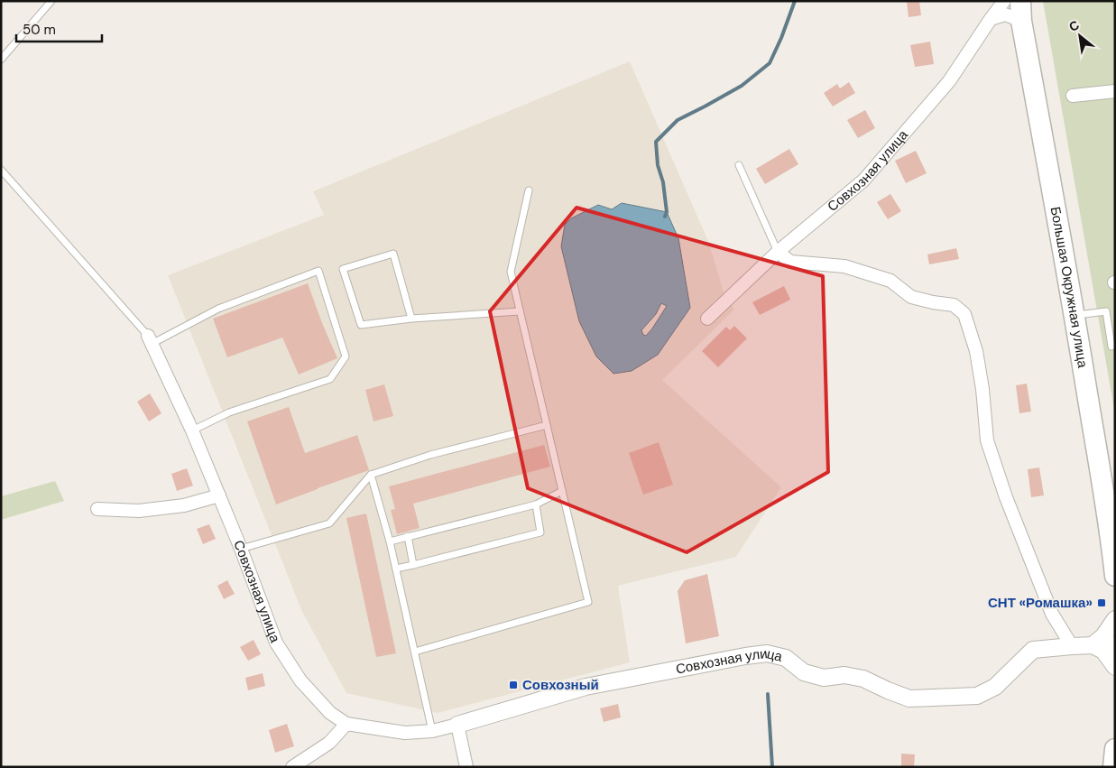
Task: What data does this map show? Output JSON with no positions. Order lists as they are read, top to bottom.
{
  "streets": {
    "highway": ["Большая Окружная улица"],
    "street": ["Совхозная улица"]
  },
  "places": {
    "transit": ["СНТ «Ромашка»", "Совхозный"]
  },
  "scale_bar": "50 m",
  "north": "top left"
}
